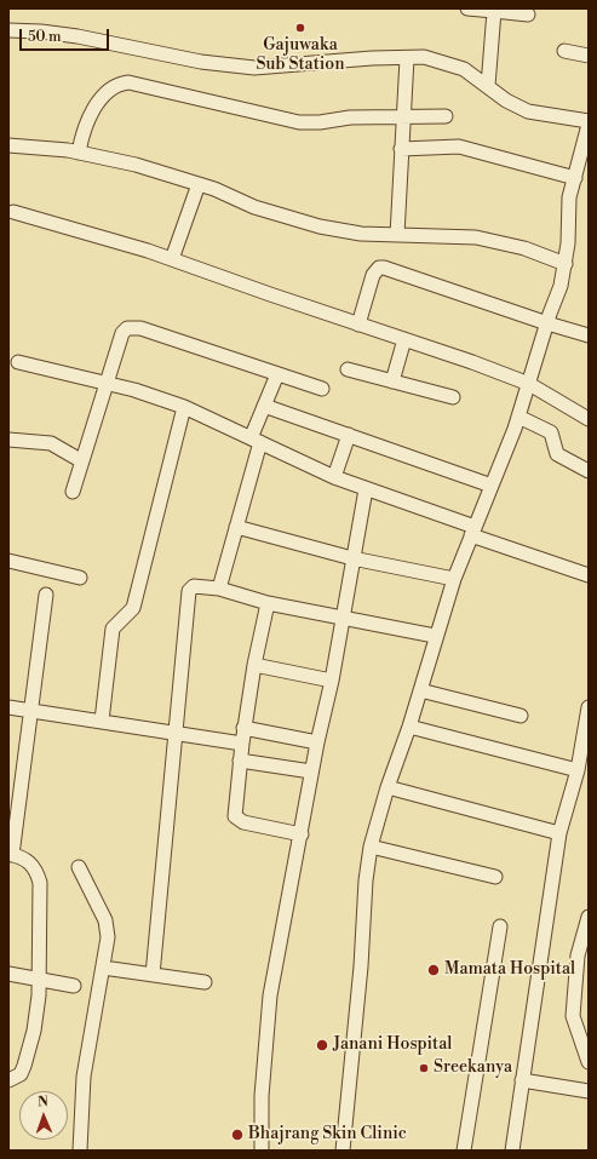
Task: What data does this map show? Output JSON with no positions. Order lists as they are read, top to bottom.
{
  "places": [
    "Gajuwaka Sub Station",
    "Mamata Hospital",
    "Janani Hospital",
    "Sreekanya",
    "Bhajrang Skin Clinic"
  ],
  "scale_bar": "50 m",
  "north": "top"
}
